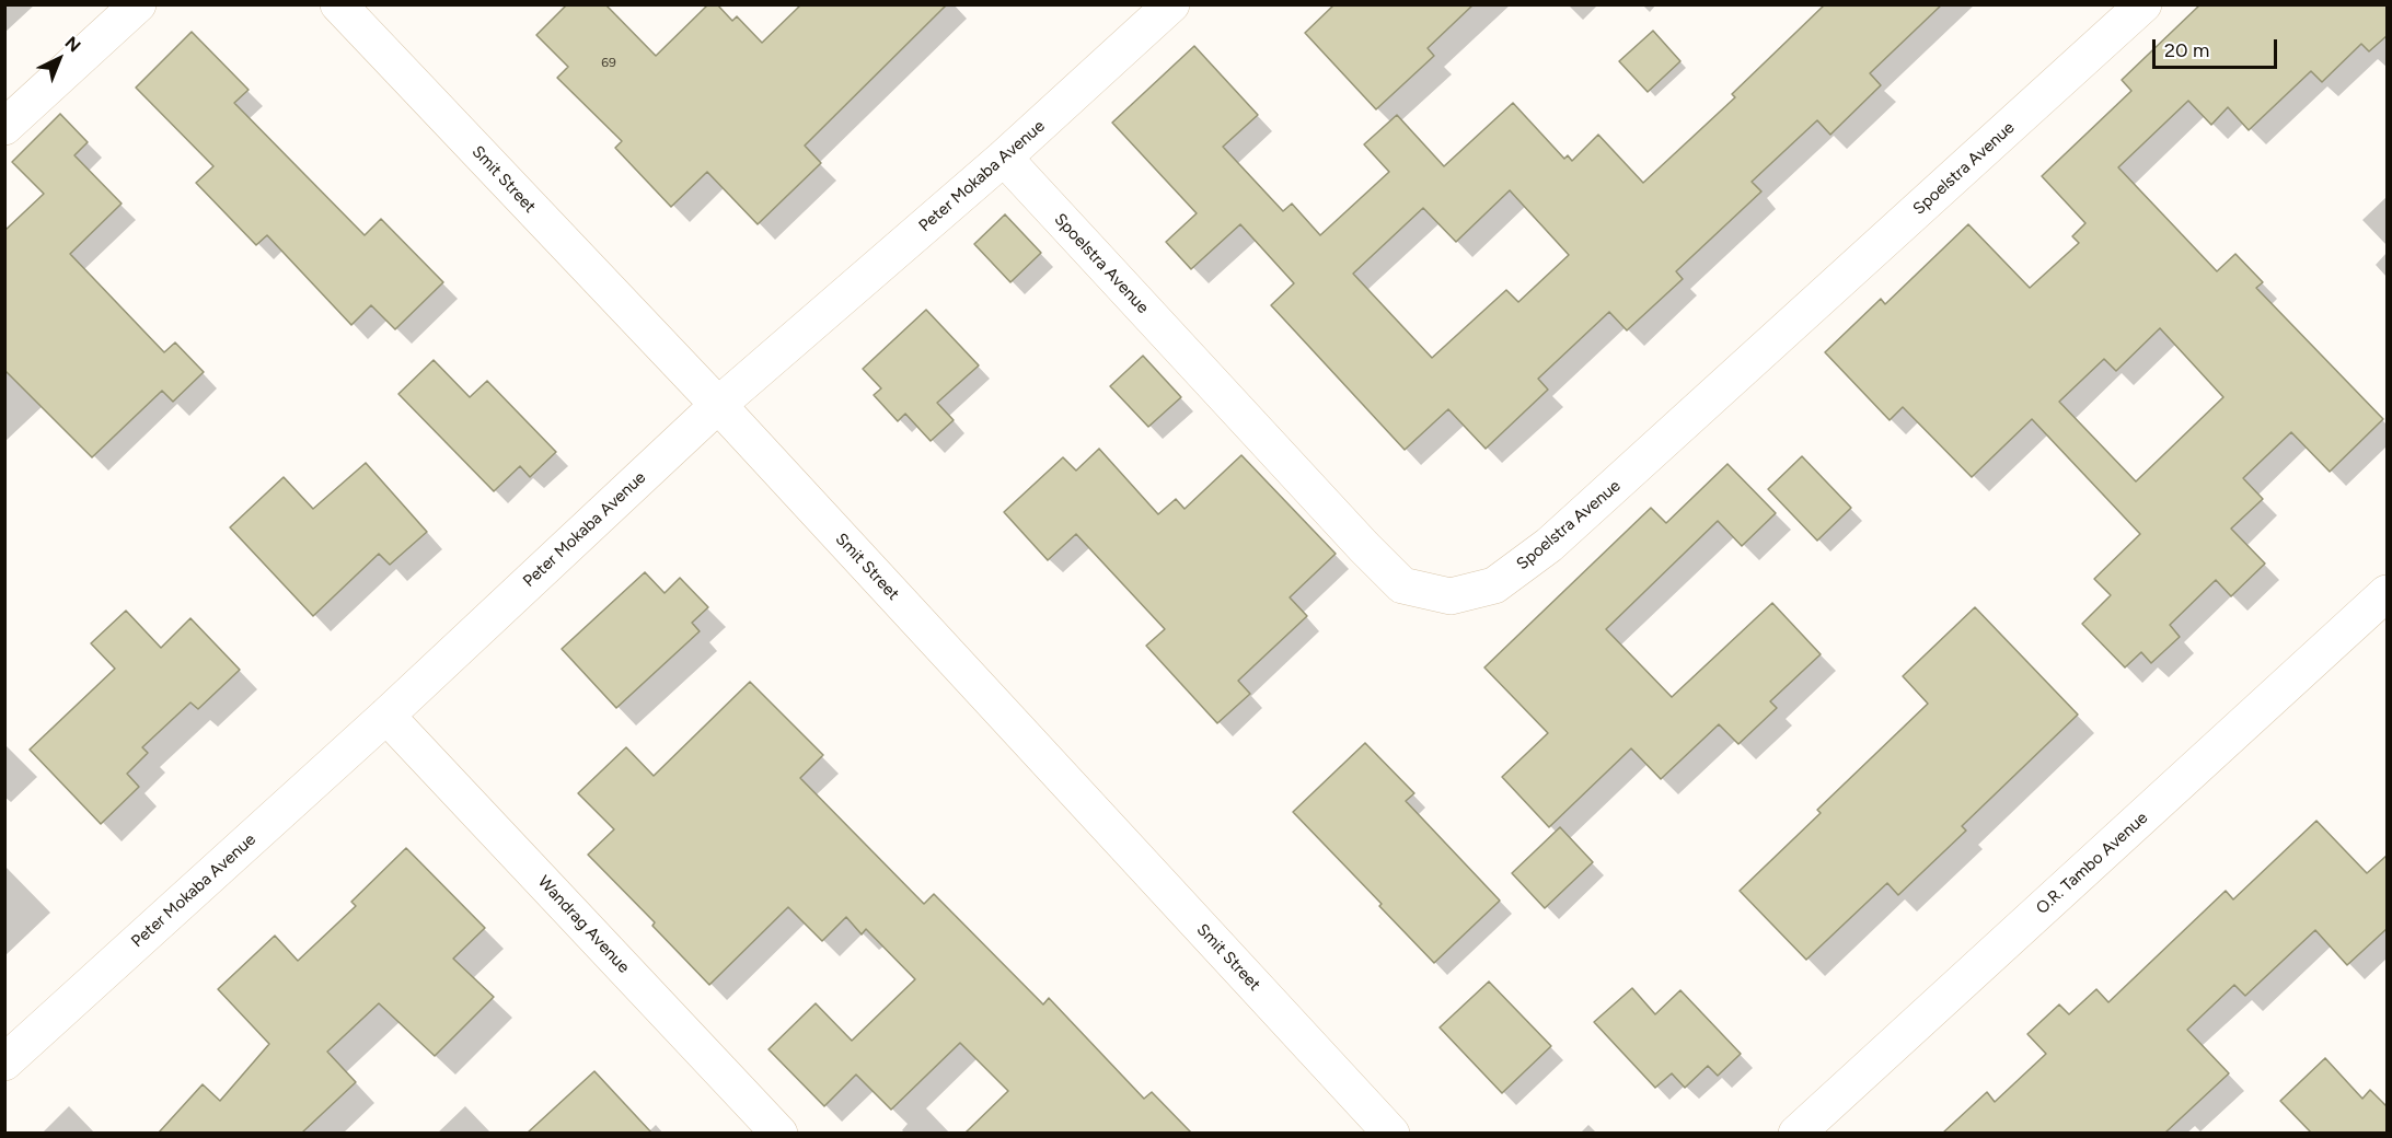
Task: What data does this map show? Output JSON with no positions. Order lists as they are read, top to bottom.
{
  "streets": {
    "street": [
      "Spoelstra Avenue",
      "Peter Mokaba Avenue",
      "Smit Street",
      "O.R. Tambo Avenue",
      "Wandrag Avenue"
    ]
  },
  "crossings": [
    ["Spoelstra Avenue", "Peter Mokaba Avenue"],
    ["Peter Mokaba Avenue", "Smit Street"],
    ["Peter Mokaba Avenue", "Wandrag Avenue"]
  ],
  "house_numbers": ["69"],
  "scale_bar": "20 m",
  "north": "top right"
}
